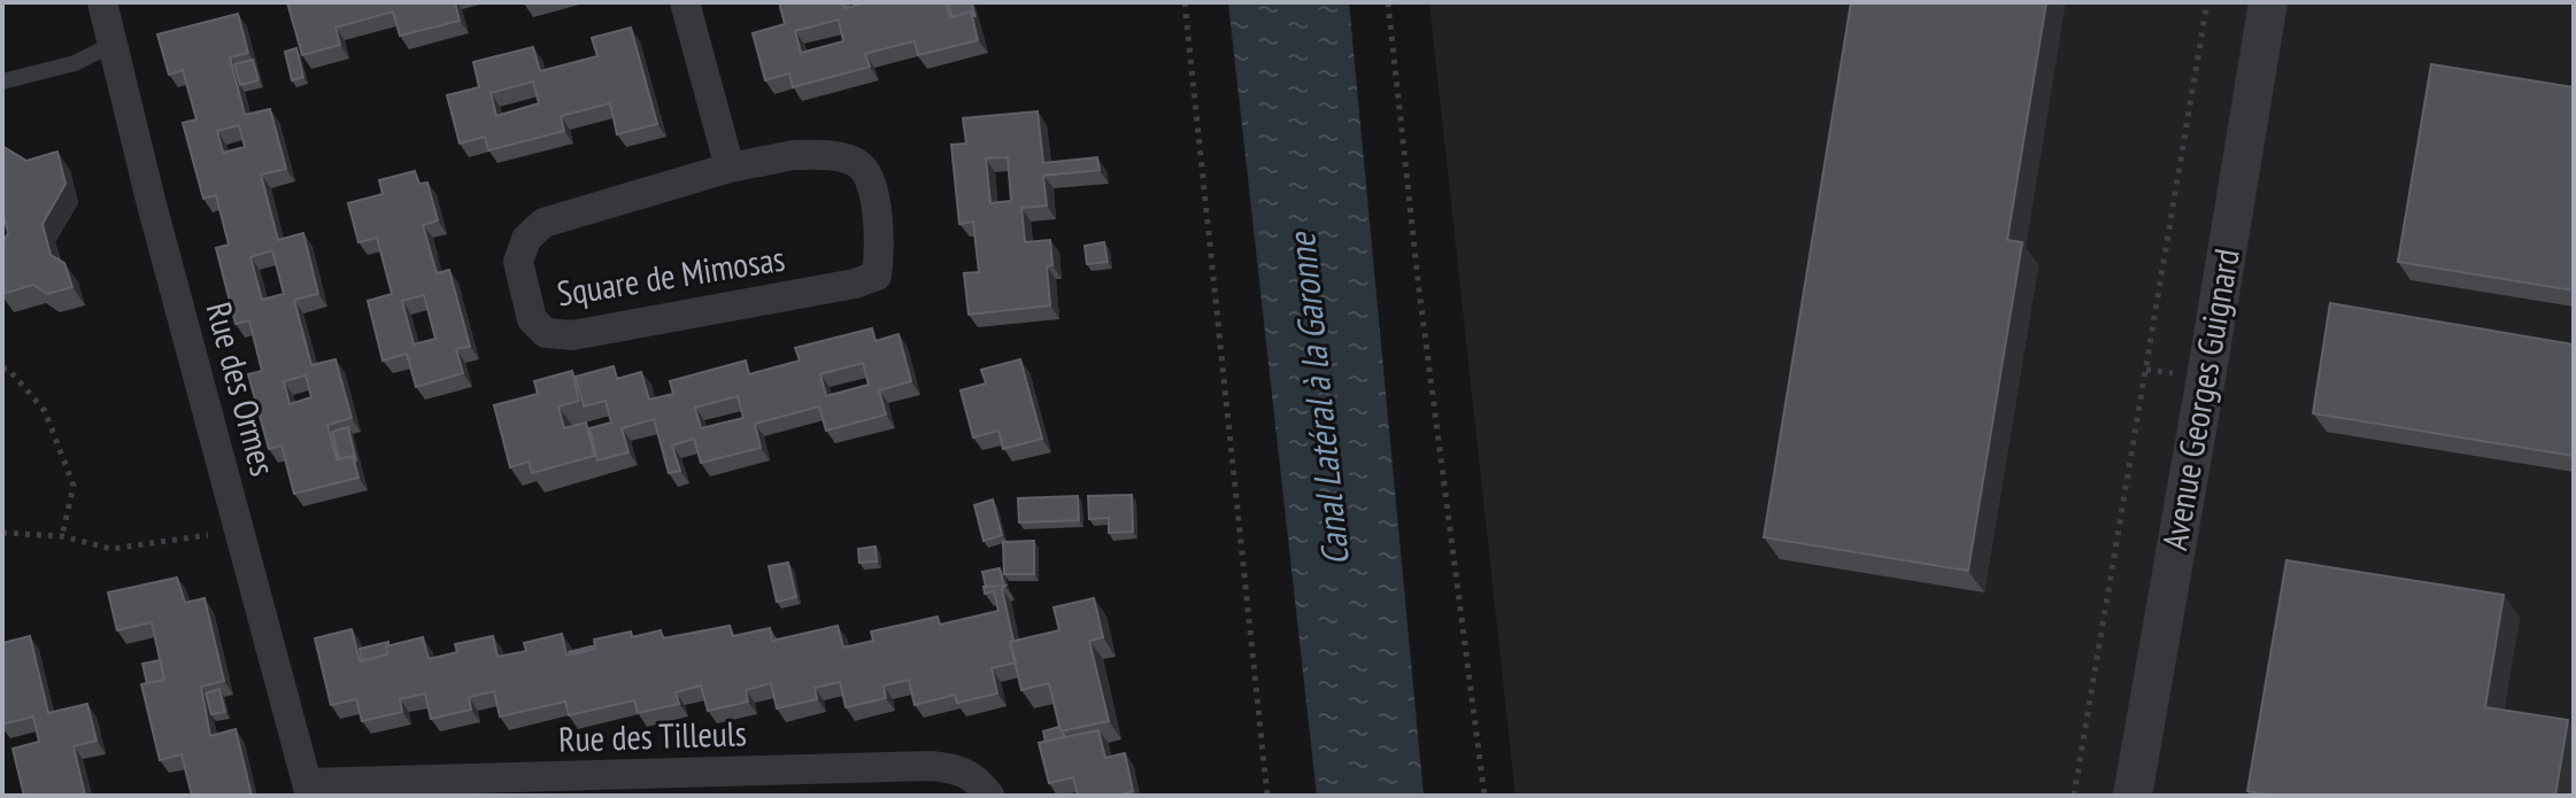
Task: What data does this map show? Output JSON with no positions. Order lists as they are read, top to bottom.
{
  "streets": {
    "street": [
      "Square de Mimosas",
      "Rue des Ormes",
      "Avenue Georges Guignard",
      "Rue des Tilleuls"
    ]
  },
  "crossings": [
    ["Rue des Ormes", "Rue des Tilleuls"]
  ],
  "water": ["Canal Latéral à la Garonne"]
}
